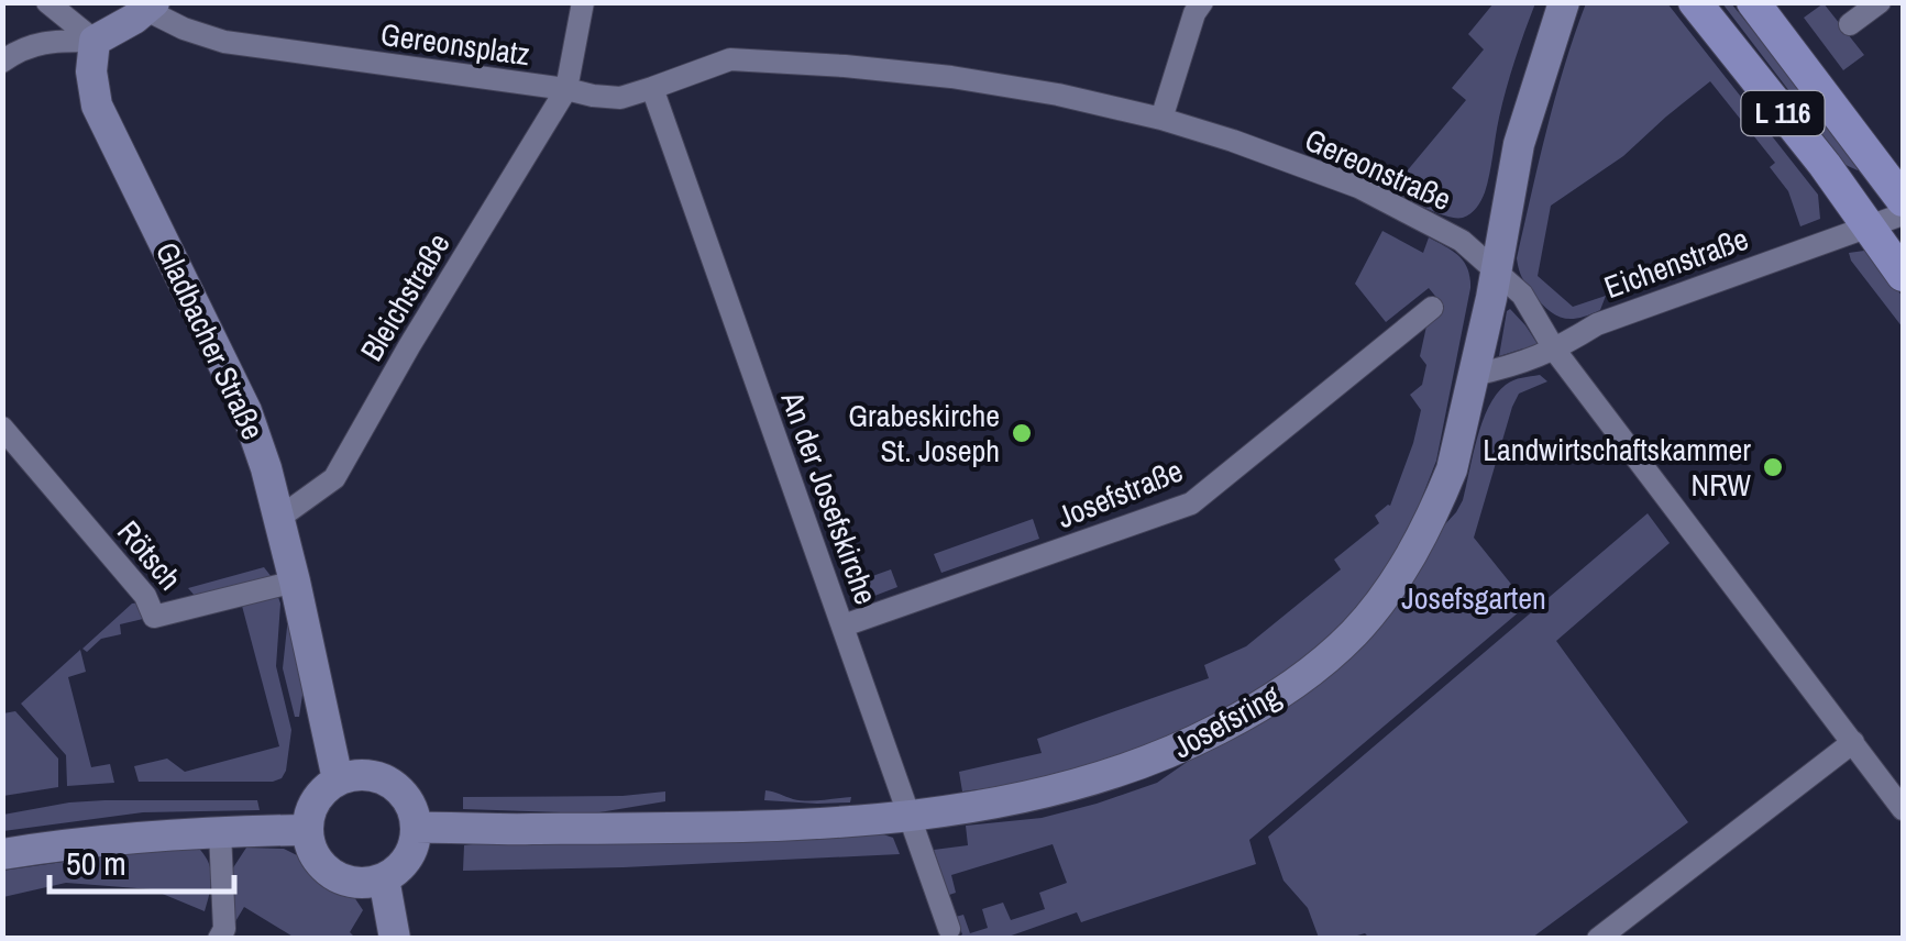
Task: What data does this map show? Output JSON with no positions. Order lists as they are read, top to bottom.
{
  "streets": {
    "main road": ["L 116", "Gladbacher Straße", "Josefsring"],
    "street": [
      "Gereonsplatz",
      "Gereonstraße",
      "Eichenstraße",
      "Bleichstraße",
      "Josefstraße",
      "An der Josefskirche",
      "Rötsch"
    ]
  },
  "crossings": [
    ["Gereonsplatz", "Gereonstraße"],
    ["Gereonsplatz", "Bleichstraße"],
    ["L 116", "Eichenstraße"],
    ["Gereonstraße", "Eichenstraße"],
    ["Gereonstraße", "Bleichstraße"],
    ["Gereonstraße", "An der Josefskirche"],
    ["Gereonstraße", "Josefsring"],
    ["Eichenstraße", "Josefsring"],
    ["Bleichstraße", "Gladbacher Straße"],
    ["Gladbacher Straße", "Rötsch"],
    ["Gladbacher Straße", "Josefsring"],
    ["Josefstraße", "An der Josefskirche"],
    ["An der Josefskirche", "Josefsring"]
  ],
  "parks": ["Josefsgarten"],
  "places": ["Grabeskirche St. Joseph", "Landwirtschaftskammer NRW"],
  "scale_bar": "50 m"
}
